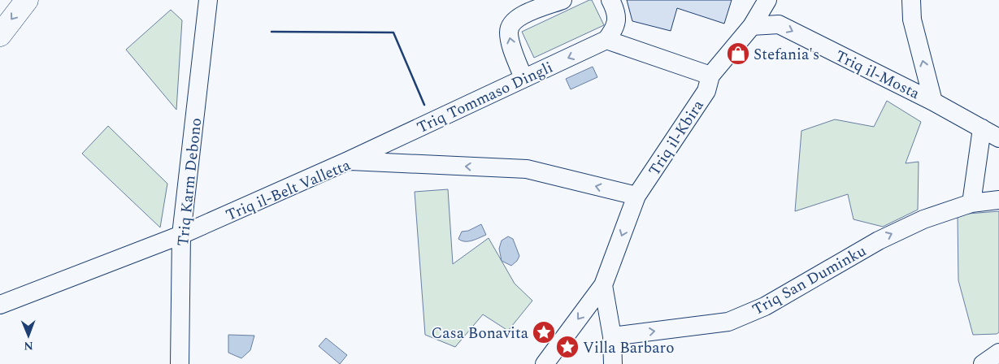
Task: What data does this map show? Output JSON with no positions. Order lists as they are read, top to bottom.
{
  "streets": {
    "street": [
      "Triq il-Mosta",
      "Triq Tommaso Dingli",
      "Triq il-Kbira",
      "Triq Karm Debono",
      "Triq il-Belt Valletta",
      "Triq San Duminku"
    ]
  },
  "crossings": [
    ["Triq il-Mosta", "Triq il-Kbira"],
    ["Triq Tommaso Dingli", "Triq il-Belt Valletta"],
    ["Triq il-Kbira", "Triq il-Belt Valletta"],
    ["Triq Karm Debono", "Triq il-Belt Valletta"]
  ],
  "one_way": [
    "Triq il-Mosta",
    "Triq Tommaso Dingli",
    "Triq il-Kbira",
    "Triq il-Belt Valletta",
    "Triq San Duminku"
  ],
  "places": {
    "shop": ["Stefania's"],
    "place": ["Casa Bonavita", "Villa Barbaro"]
  },
  "north": "bottom"
}
